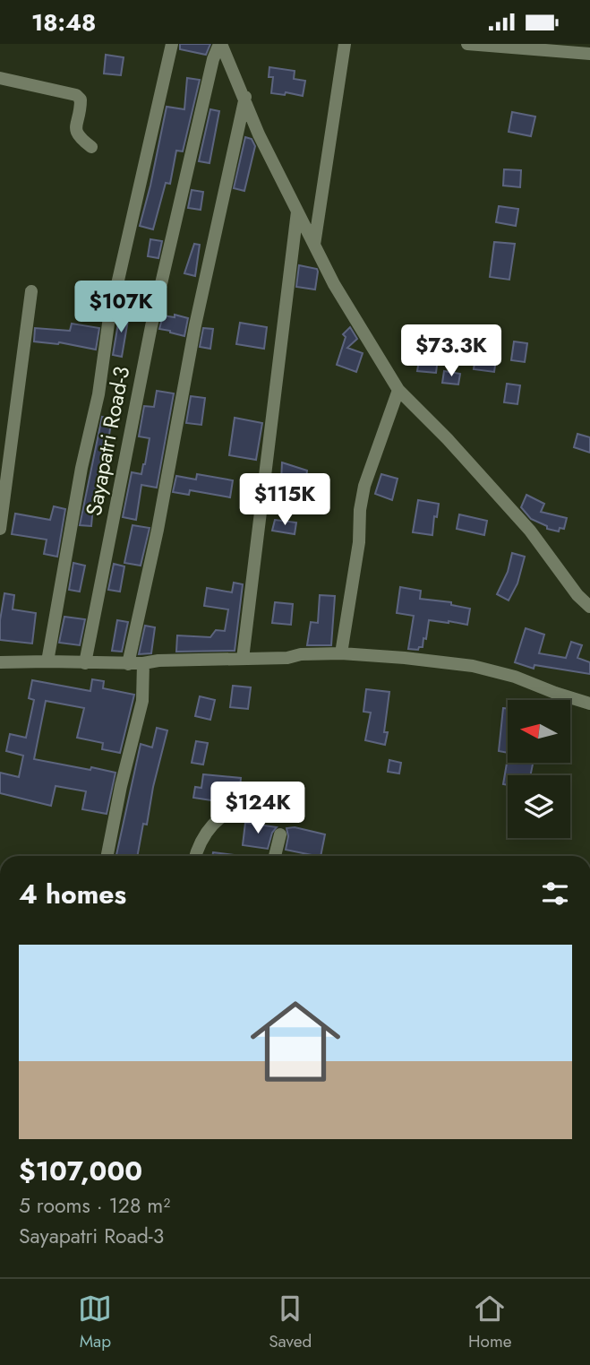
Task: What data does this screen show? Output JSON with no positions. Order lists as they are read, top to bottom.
{
  "streets": {
    "street": ["Sayapatri Road-3"]
  },
  "north": "left",
  "page": {
    "status": "18:48",
    "price": [
      "$107K",
      "$73.3K",
      "$115K",
      "$124K"
    ],
    "heading": "4 homes",
    "list": [
      {
        "name": "$107,000",
        "note": "5 rooms · 128 m² · Sayapatri Road-3"
      }
    ],
    "tabs": ["Map", "Saved", "Home"]
  }
}
